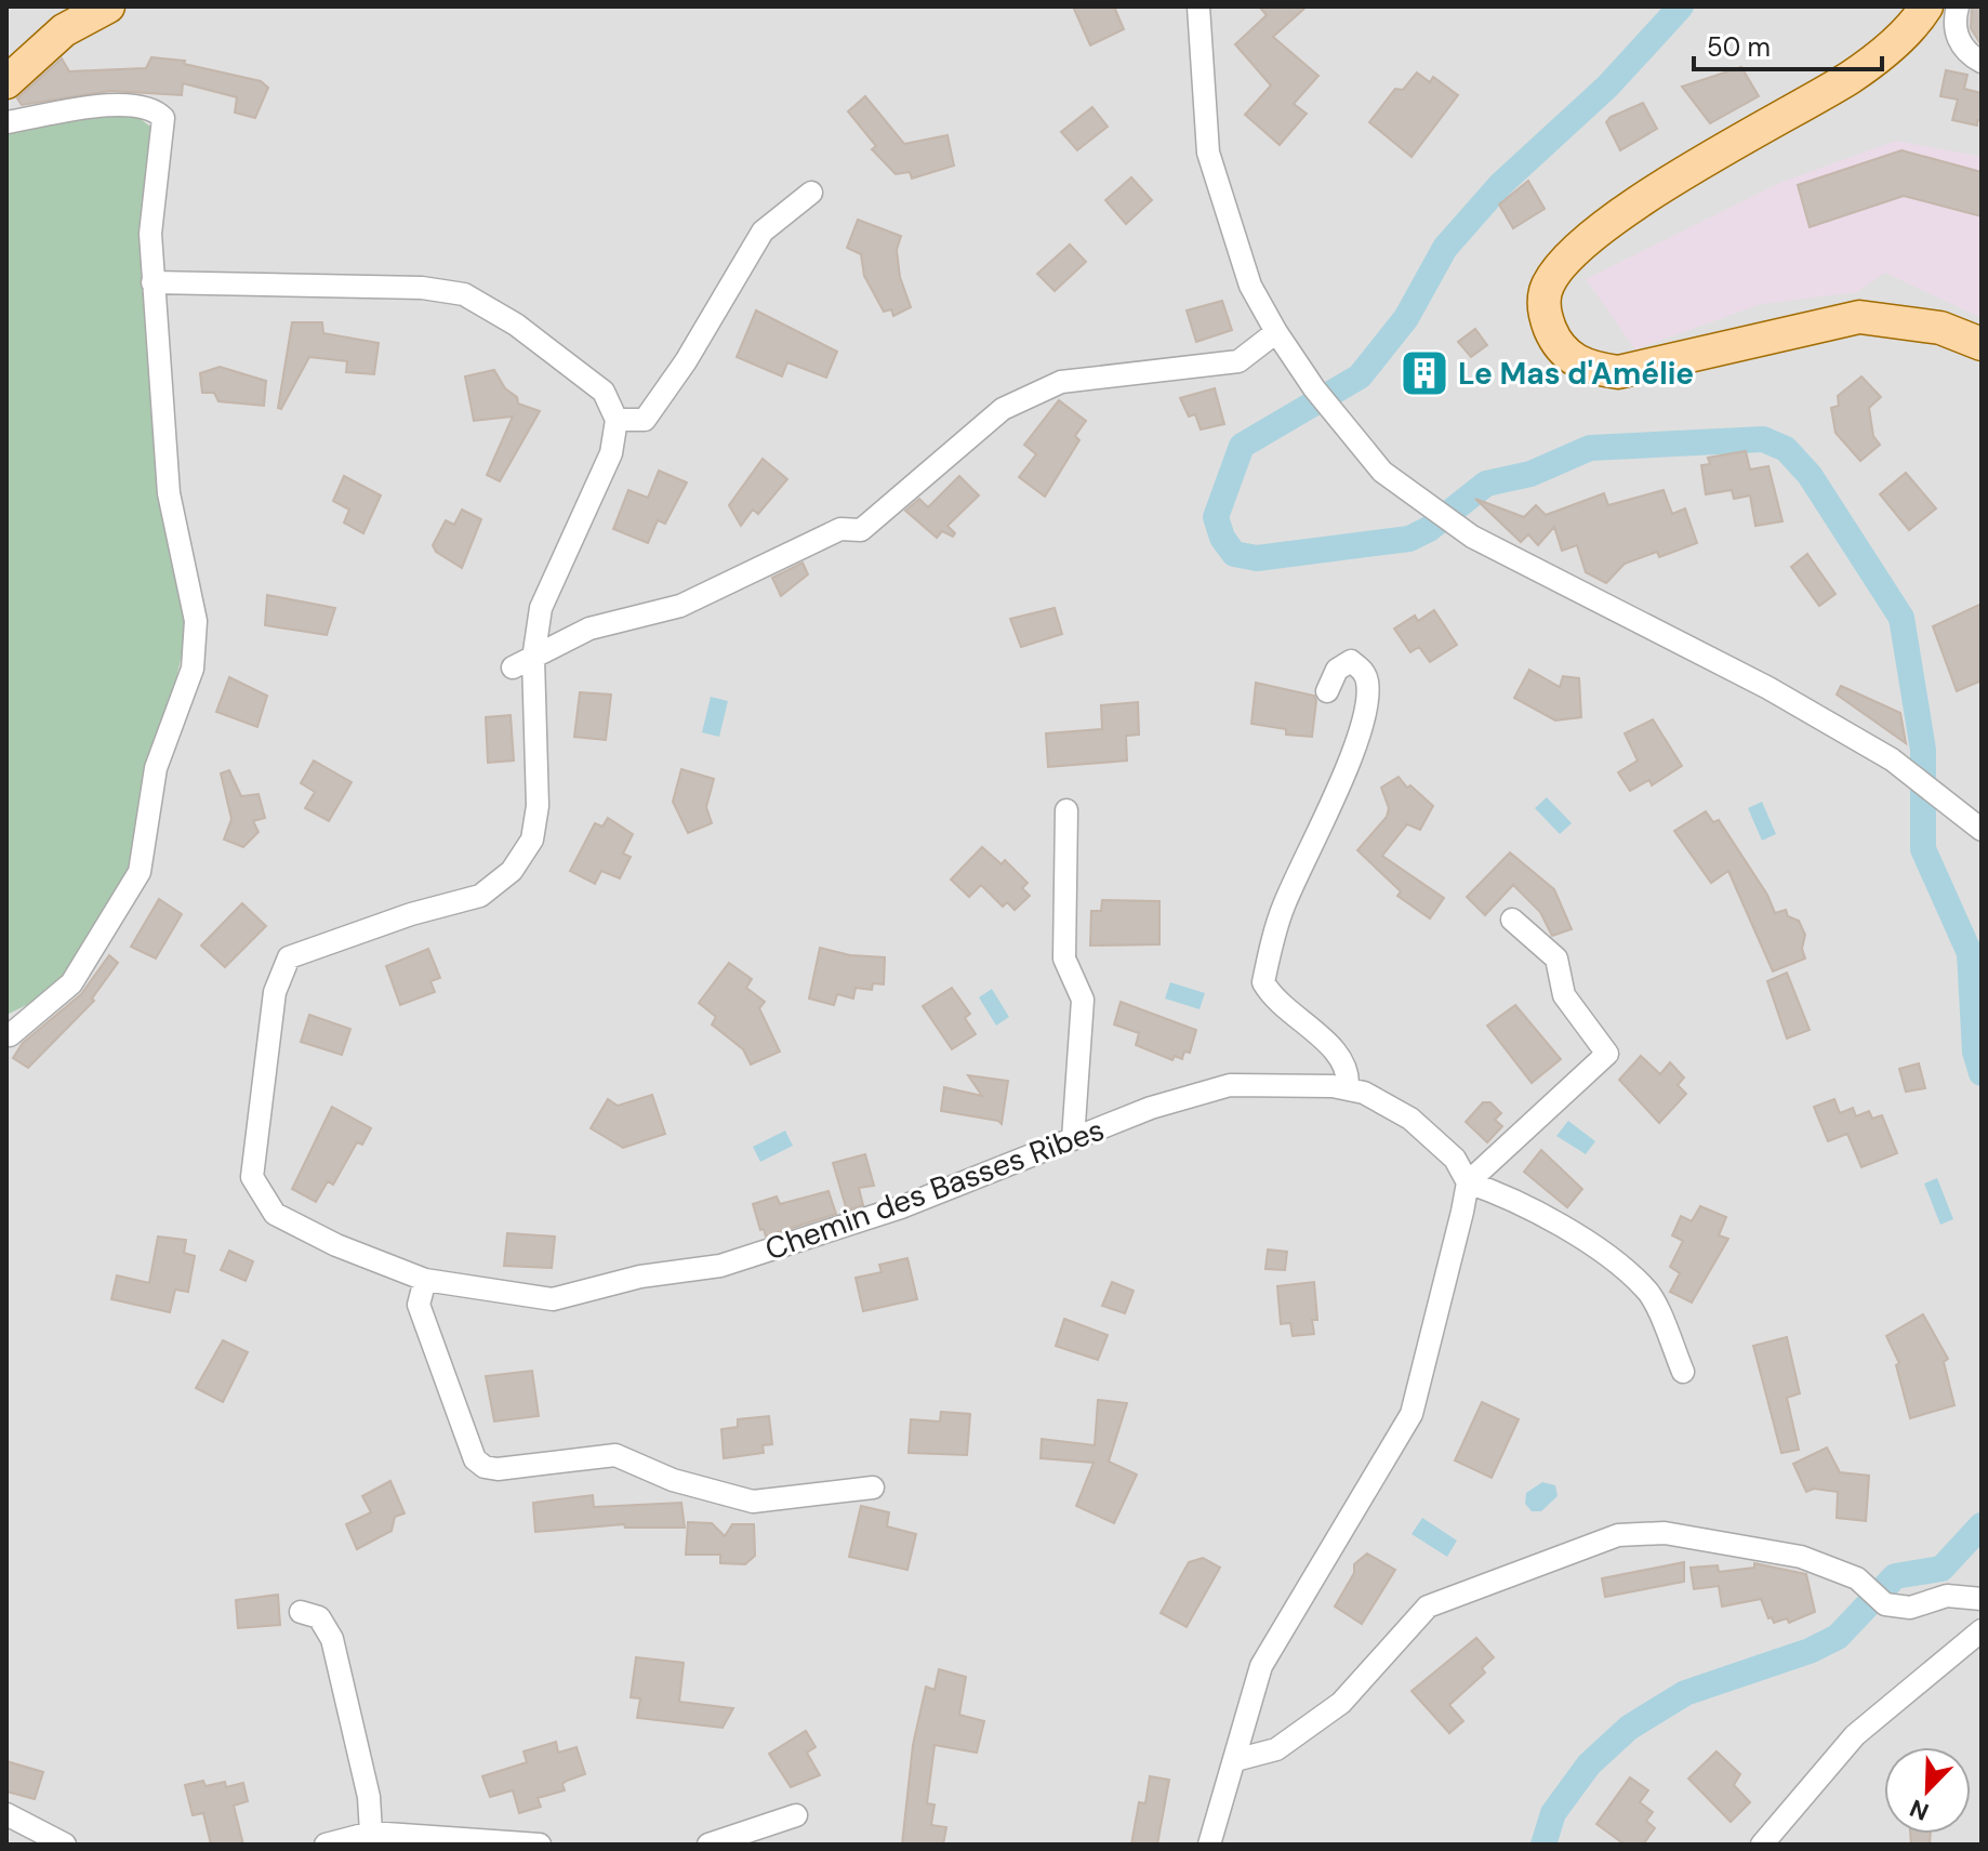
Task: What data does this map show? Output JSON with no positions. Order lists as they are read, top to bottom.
{
  "streets": {
    "street": ["Chemin des Basses Ribes"]
  },
  "places": {
    "building": ["Le Mas d'Amélie"]
  },
  "scale_bar": "50 m",
  "north": "bottom left"
}
